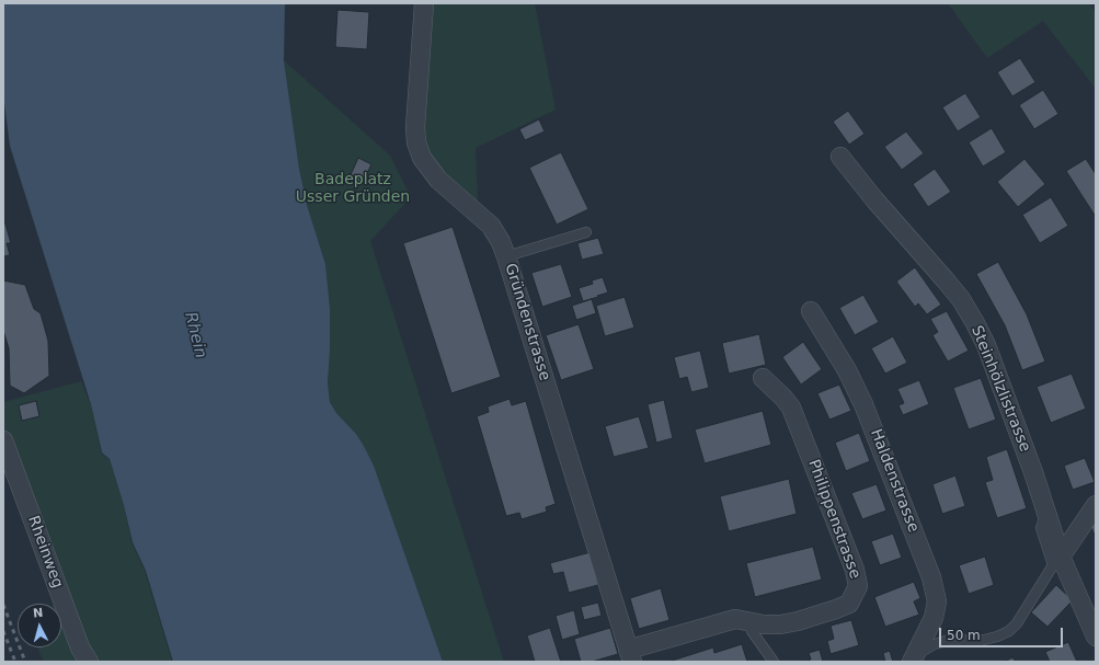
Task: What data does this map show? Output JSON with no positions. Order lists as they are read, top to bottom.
{
  "streets": {
    "street": [
      "Gründenstrasse",
      "Steinhölzlistrasse",
      "Haldenstrasse",
      "Philippenstrasse",
      "Rheinweg"
    ]
  },
  "crossings": [
    ["Gründenstrasse", "Philippenstrasse"]
  ],
  "water": ["Rhein"],
  "parks": ["Badeplatz Usser Gründen"],
  "scale_bar": "50 m",
  "north": "top"
}
